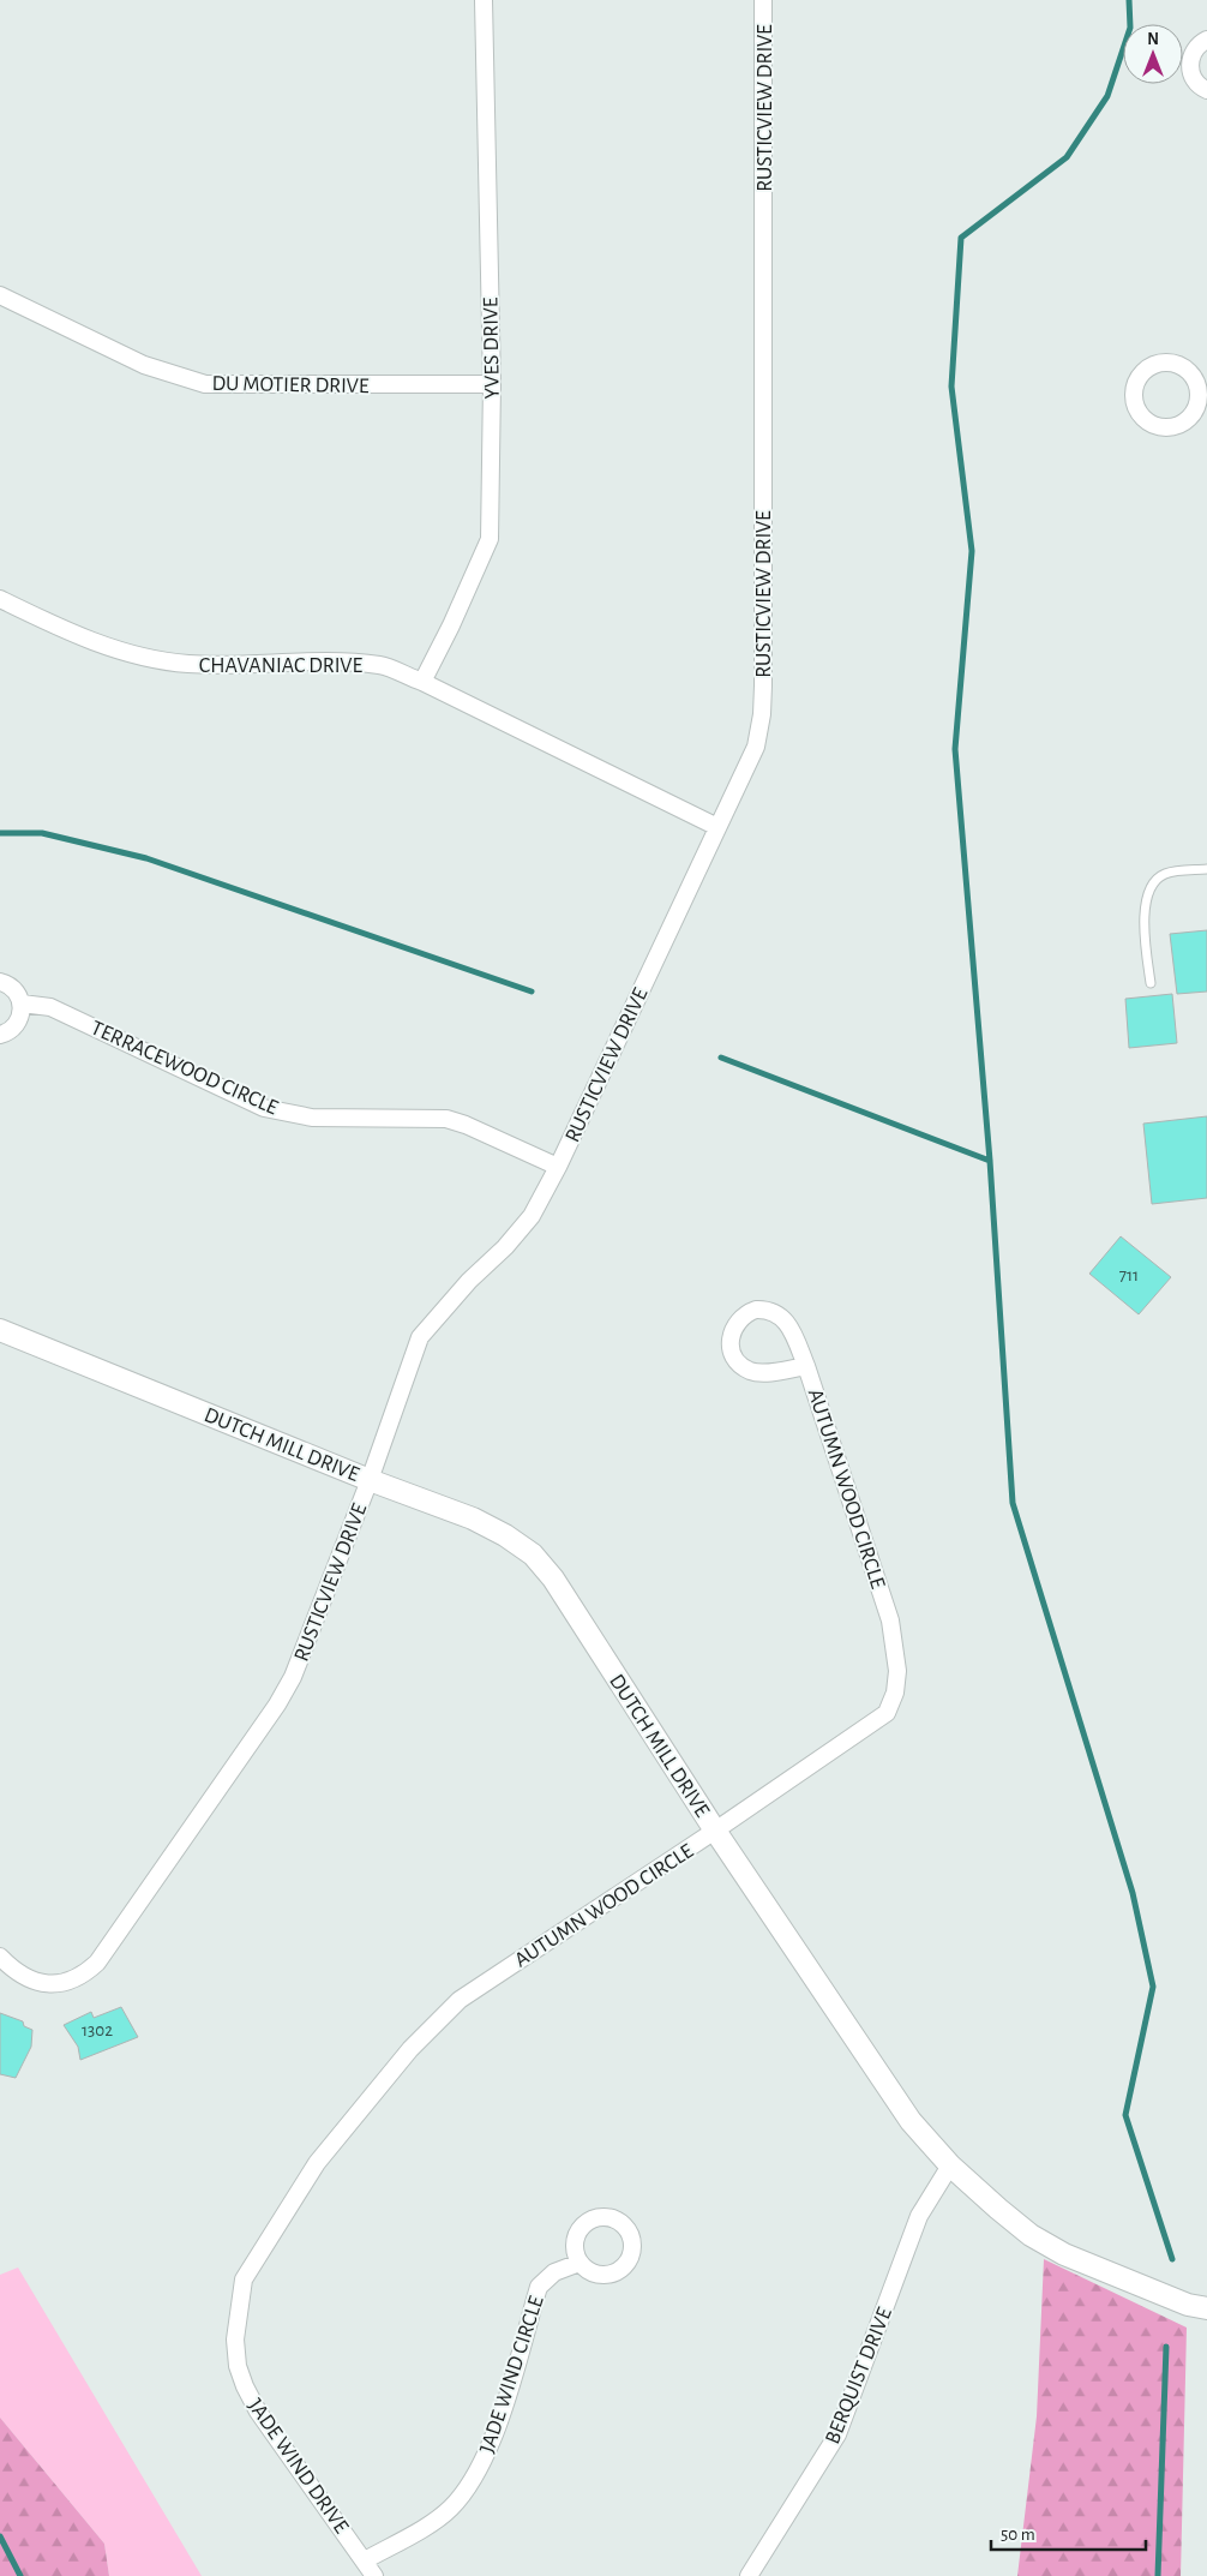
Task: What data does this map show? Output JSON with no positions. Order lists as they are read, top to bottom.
{
  "streets": {
    "street": [
      "RUSTICVIEW DRIVE",
      "YVES DRIVE",
      "DU MOTIER DRIVE",
      "CHAVANIAC DRIVE",
      "TERRACEWOOD CIRCLE",
      "DUTCH MILL DRIVE",
      "AUTUMN WOOD CIRCLE",
      "JADE WIND CIRCLE",
      "BERQUIST DRIVE",
      "JADE WIND DRIVE"
    ]
  },
  "crossings": [
    ["RUSTICVIEW DRIVE", "CHAVANIAC DRIVE"],
    ["RUSTICVIEW DRIVE", "TERRACEWOOD CIRCLE"],
    ["RUSTICVIEW DRIVE", "DUTCH MILL DRIVE"],
    ["YVES DRIVE", "DU MOTIER DRIVE"],
    ["YVES DRIVE", "CHAVANIAC DRIVE"],
    ["DUTCH MILL DRIVE", "AUTUMN WOOD CIRCLE"],
    ["DUTCH MILL DRIVE", "BERQUIST DRIVE"],
    ["AUTUMN WOOD CIRCLE", "JADE WIND DRIVE"],
    ["JADE WIND CIRCLE", "JADE WIND DRIVE"]
  ],
  "house_numbers": ["711", "1302"],
  "scale_bar": "50 m",
  "north": "top"
}
